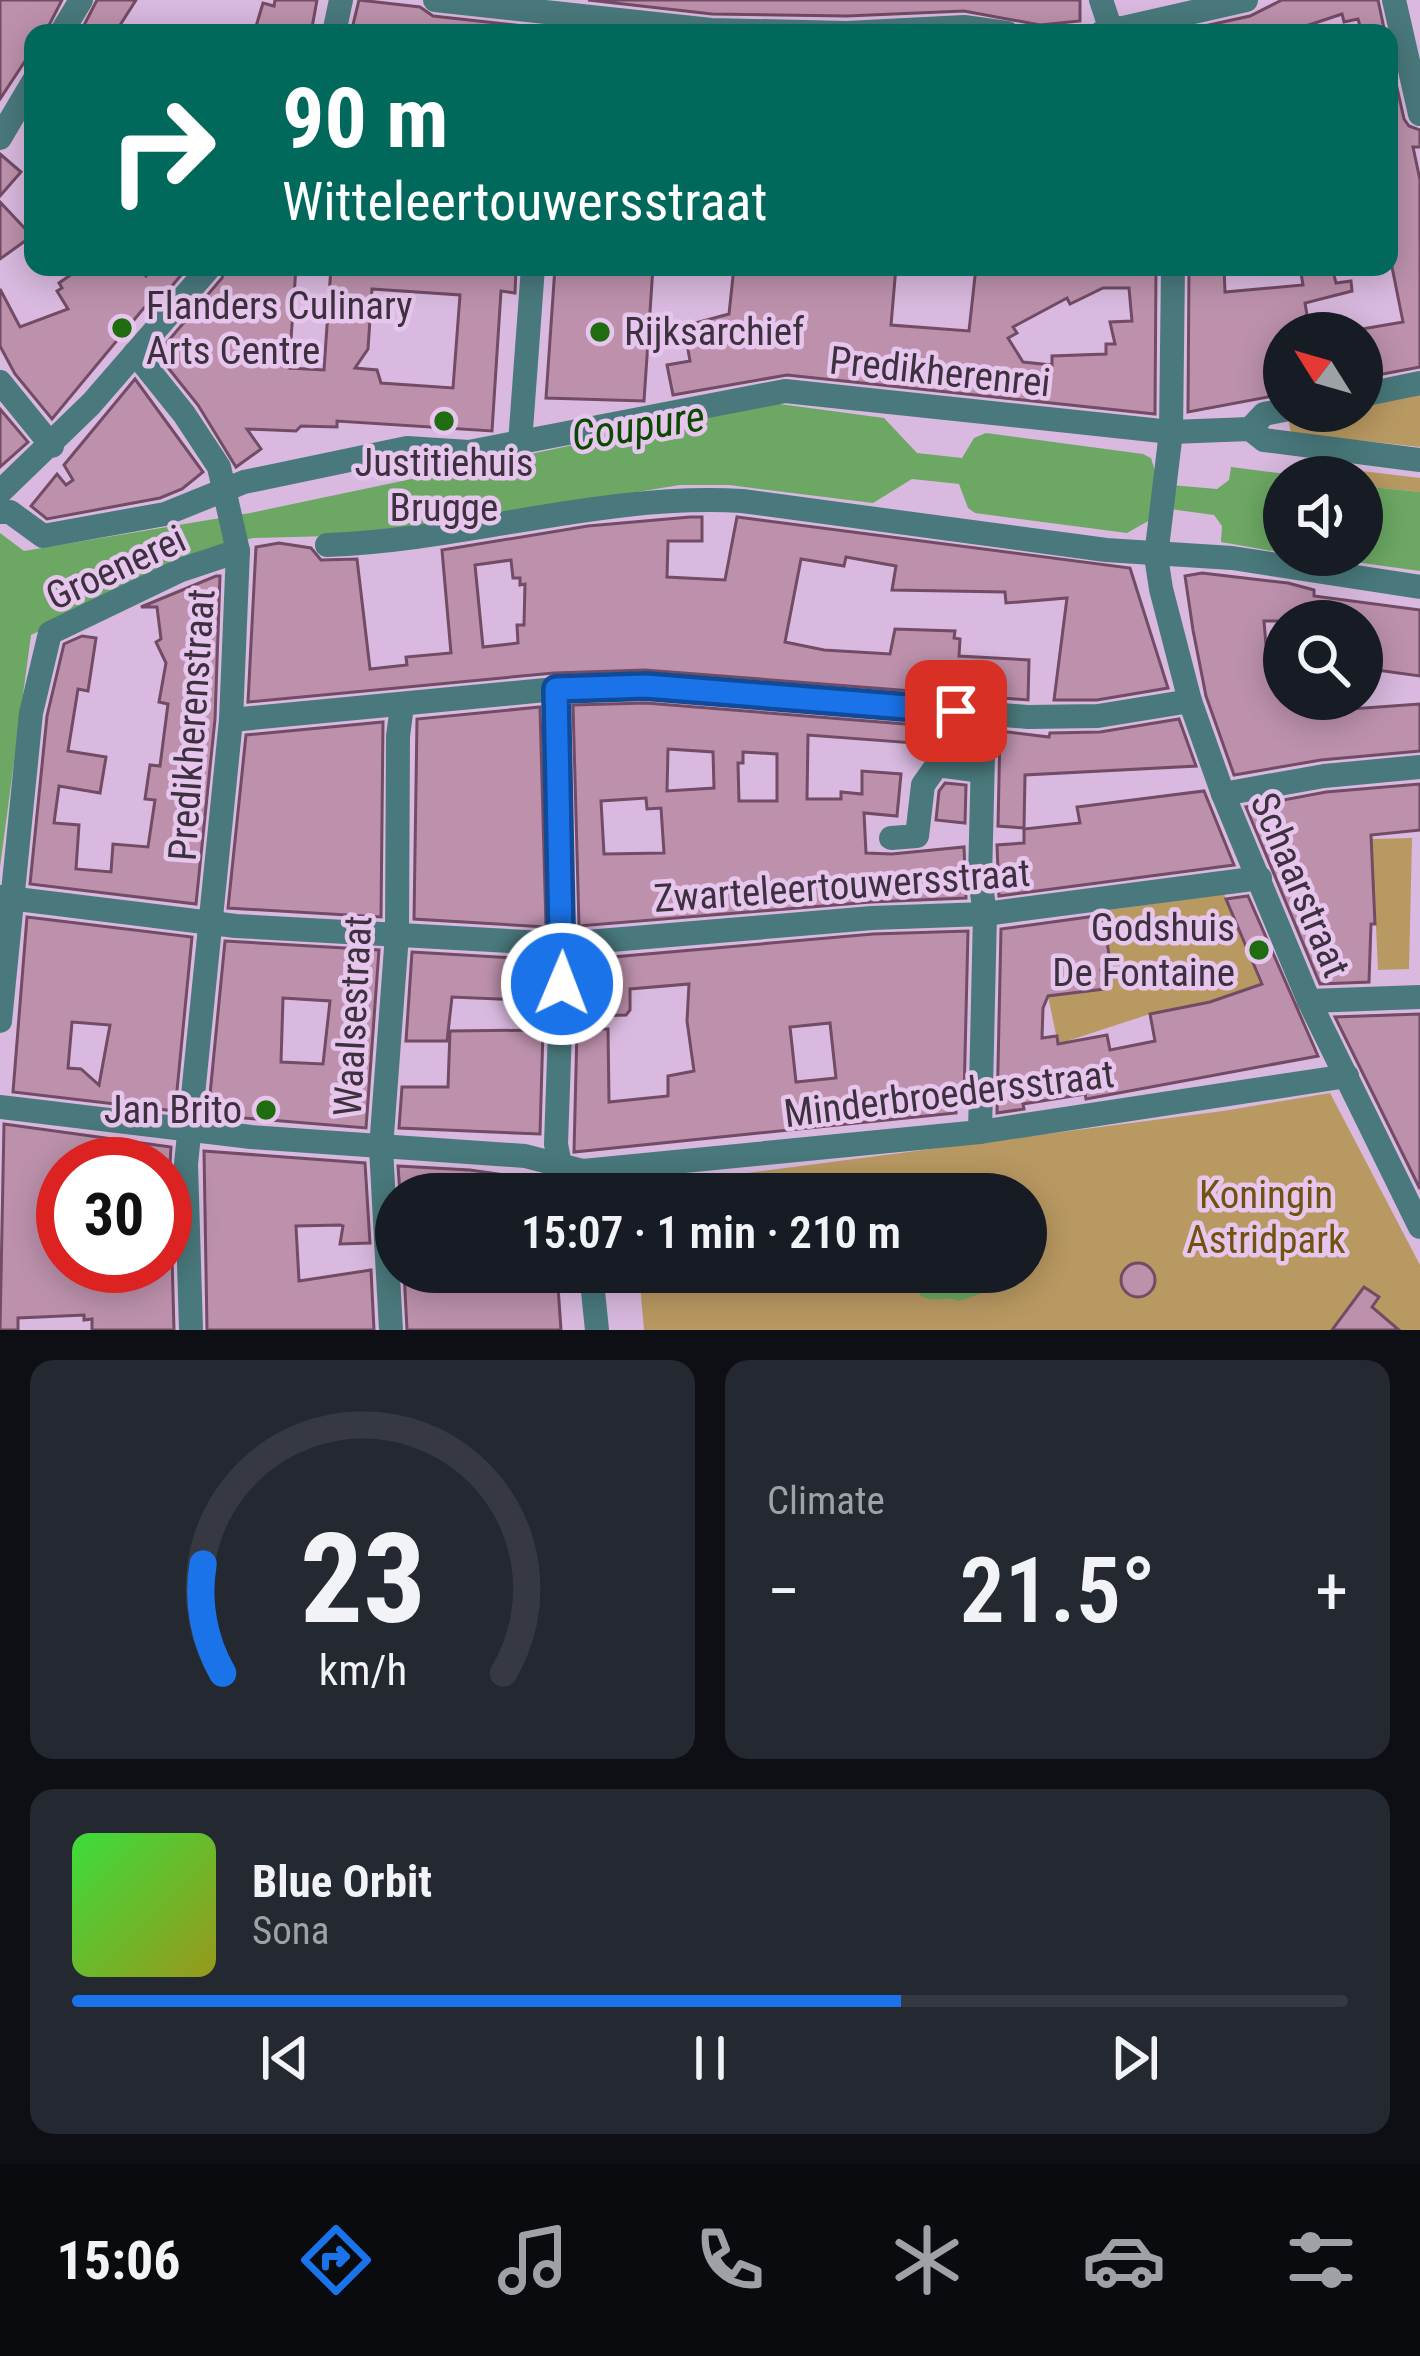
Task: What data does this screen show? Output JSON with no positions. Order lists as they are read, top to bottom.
{
  "streets": {
    "street": [
      "Predikherenrei",
      "Groenerei",
      "Predikherenstraat",
      "Schaarstraat",
      "Zwarteleertouwersstraat",
      "Waalsestraat",
      "Minderbroedersstraat"
    ]
  },
  "crossings": [
    ["Predikherenrei", "Predikherenstraat"],
    ["Predikherenrei", "Schaarstraat"],
    ["Groenerei", "Predikherenstraat"],
    ["Groenerei", "Zwarteleertouwersstraat"],
    ["Predikherenstraat", "Zwarteleertouwersstraat"],
    ["Predikherenstraat", "Minderbroedersstraat"],
    ["Schaarstraat", "Zwarteleertouwersstraat"],
    ["Schaarstraat", "Minderbroedersstraat"],
    ["Zwarteleertouwersstraat", "Waalsestraat"],
    ["Waalsestraat", "Minderbroedersstraat"]
  ],
  "water": ["Coupure"],
  "parks": ["Koningin Astridpark"],
  "places": [
    "Flanders Culinary Arts Centre",
    "Rijksarchief",
    "Justitiehuis Brugge",
    "Godshuis De Fontaine",
    "Jan Brito"
  ],
  "north": "top left",
  "page": {
    "turn": ["90 m", "Witteleertouwersstraat"],
    "limit": "30",
    "trip": "15:07 · 1 min · 210 m",
    "tile": "Climate",
    "heat": ["−", "21.5°", "+"],
    "song": ["Blue Orbit", "Sona"],
    "tabs": "15:06",
    "gauge": ["23", "km/h"]
  }
}
